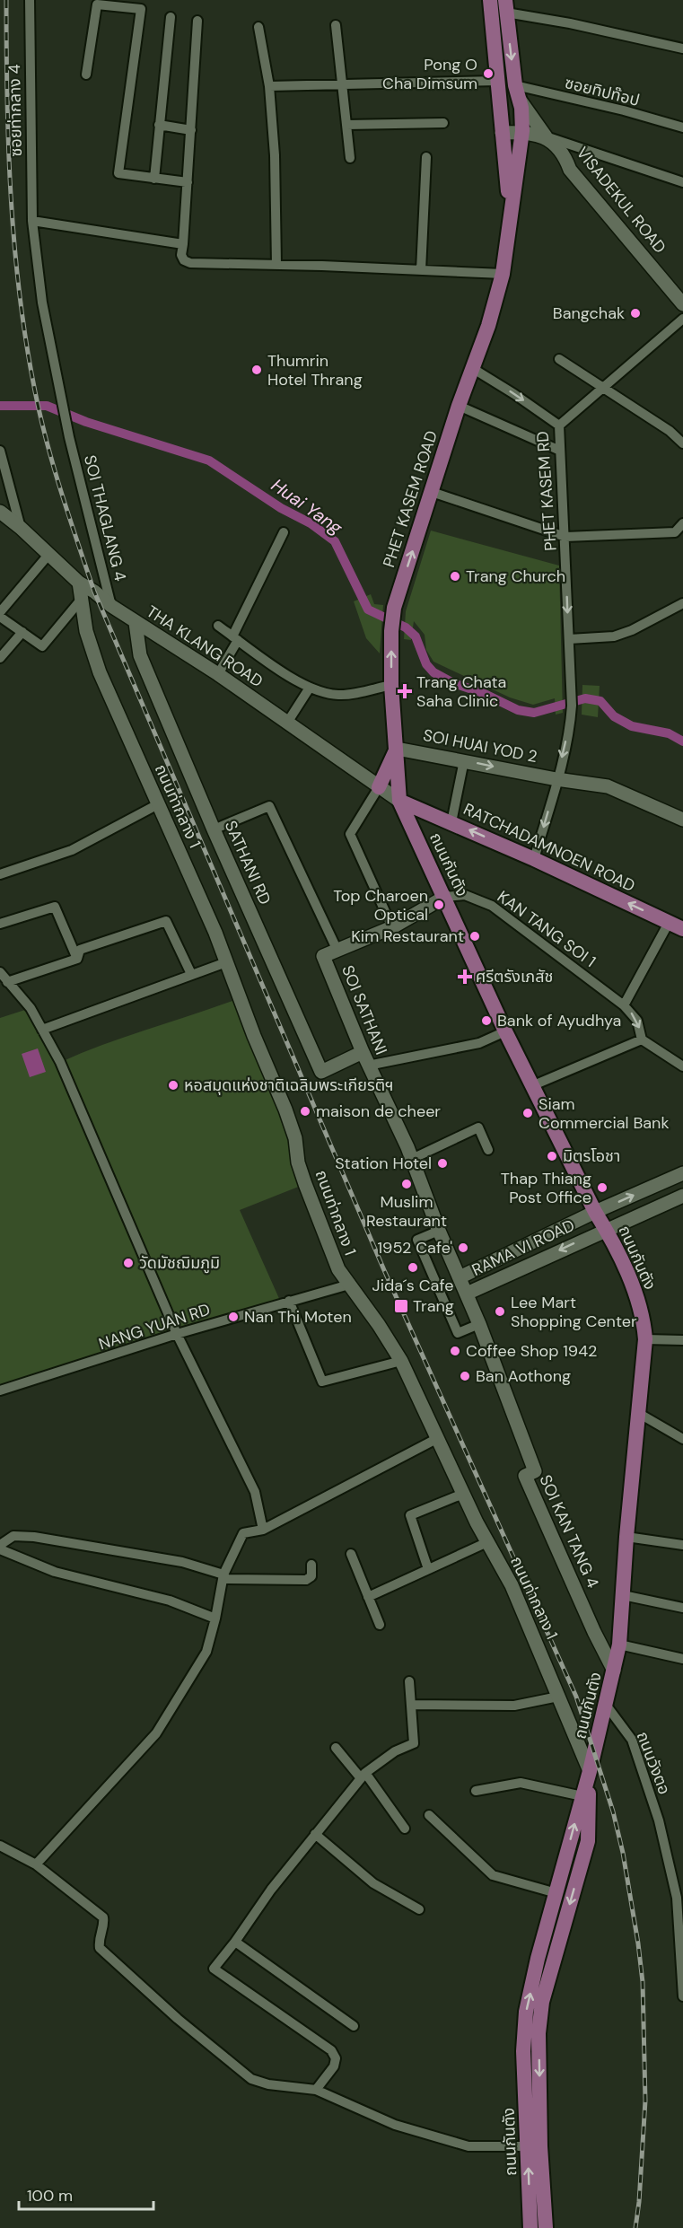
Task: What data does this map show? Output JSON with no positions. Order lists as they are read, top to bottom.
{
  "streets": {
    "main road": ["PHET KASEM ROAD", "RATCHADAMNOEN ROAD", "ถนนกันตัง"],
    "street": [
      "ซอยทิปท๊อป",
      "ซอยท่ากลาง 4",
      "VISADEKUL ROAD",
      "PHET KASEM RD",
      "SOI THAGLANG 4",
      "THA KLANG ROAD",
      "SOI HUAI YOD 2",
      "ถนนท่ากลาง 1",
      "SATHANI RD",
      "KAN TANG SOI 1",
      "SOI SATHANI",
      "RAMA VI ROAD",
      "NANG YUAN RD",
      "SOI KAN TANG 4",
      "ถนนวังตอ"
    ]
  },
  "crossings": [
    ["ซอยทิปท๊อป", "VISADEKUL ROAD"],
    ["ซอยทิปท๊อป", "PHET KASEM ROAD"],
    ["ซอยท่ากลาง 4", "SOI THAGLANG 4"],
    ["VISADEKUL ROAD", "PHET KASEM ROAD"],
    ["PHET KASEM RD", "PHET KASEM ROAD"],
    ["PHET KASEM RD", "SOI HUAI YOD 2"],
    ["PHET KASEM RD", "RATCHADAMNOEN ROAD"],
    ["PHET KASEM ROAD", "THA KLANG ROAD"],
    ["PHET KASEM ROAD", "SOI HUAI YOD 2"],
    ["PHET KASEM ROAD", "RATCHADAMNOEN ROAD"],
    ["PHET KASEM ROAD", "ถนนกันตัง"],
    ["SOI THAGLANG 4", "THA KLANG ROAD"],
    ["THA KLANG ROAD", "ถนนท่ากลาง 1"],
    ["THA KLANG ROAD", "RATCHADAMNOEN ROAD"],
    ["THA KLANG ROAD", "SATHANI RD"],
    ["THA KLANG ROAD", "ถนนกันตัง"],
    ["ถนนท่ากลาง 1", "ถนนกันตัง"],
    ["ถนนท่ากลาง 1", "NANG YUAN RD"],
    ["RATCHADAMNOEN ROAD", "ถนนกันตัง"],
    ["SATHANI RD", "SOI SATHANI"],
    ["ถนนกันตัง", "KAN TANG SOI 1"],
    ["ถนนกันตัง", "SOI SATHANI"],
    ["ถนนกันตัง", "RAMA VI ROAD"],
    ["ถนนกันตัง", "SOI KAN TANG 4"],
    ["ถนนกันตัง", "ถนนวังตอ"],
    ["KAN TANG SOI 1", "SOI SATHANI"],
    ["SOI SATHANI", "SOI KAN TANG 4"],
    ["RAMA VI ROAD", "SOI KAN TANG 4"]
  ],
  "one_way": ["PHET KASEM RD", "RATCHADAMNOEN ROAD"],
  "water": ["Huai Yang"],
  "places": {
    "other": [
      "Pong O Cha Dimsum",
      "Bangchak",
      "Thumrin Hotel Thrang",
      "Trang Church",
      "Top Charoen Optical",
      "Kim Restaurant",
      "Bank of Ayudhya",
      "หอสมุดแห่งชาติเฉลิมพระเกียรติฯ",
      "maison de cheer",
      "Siam Commercial Bank",
      "มิตรโอชา",
      "Station Hotel",
      "Muslim Restaurant",
      "Thap Thiang Post Office",
      "1952 Cafe'",
      "วัดมัชฌิมภูมิ",
      "Jida´s Cafe",
      "Lee Mart Shopping Center",
      "Nan Thi Moten",
      "Coffee Shop 1942",
      "Ban Aothong"
    ],
    "health": ["Trang Chata Saha Clinic", "ศรีตรังเภสัช"],
    "transit": ["Trang"]
  },
  "scale_bar": "100 m"
}
